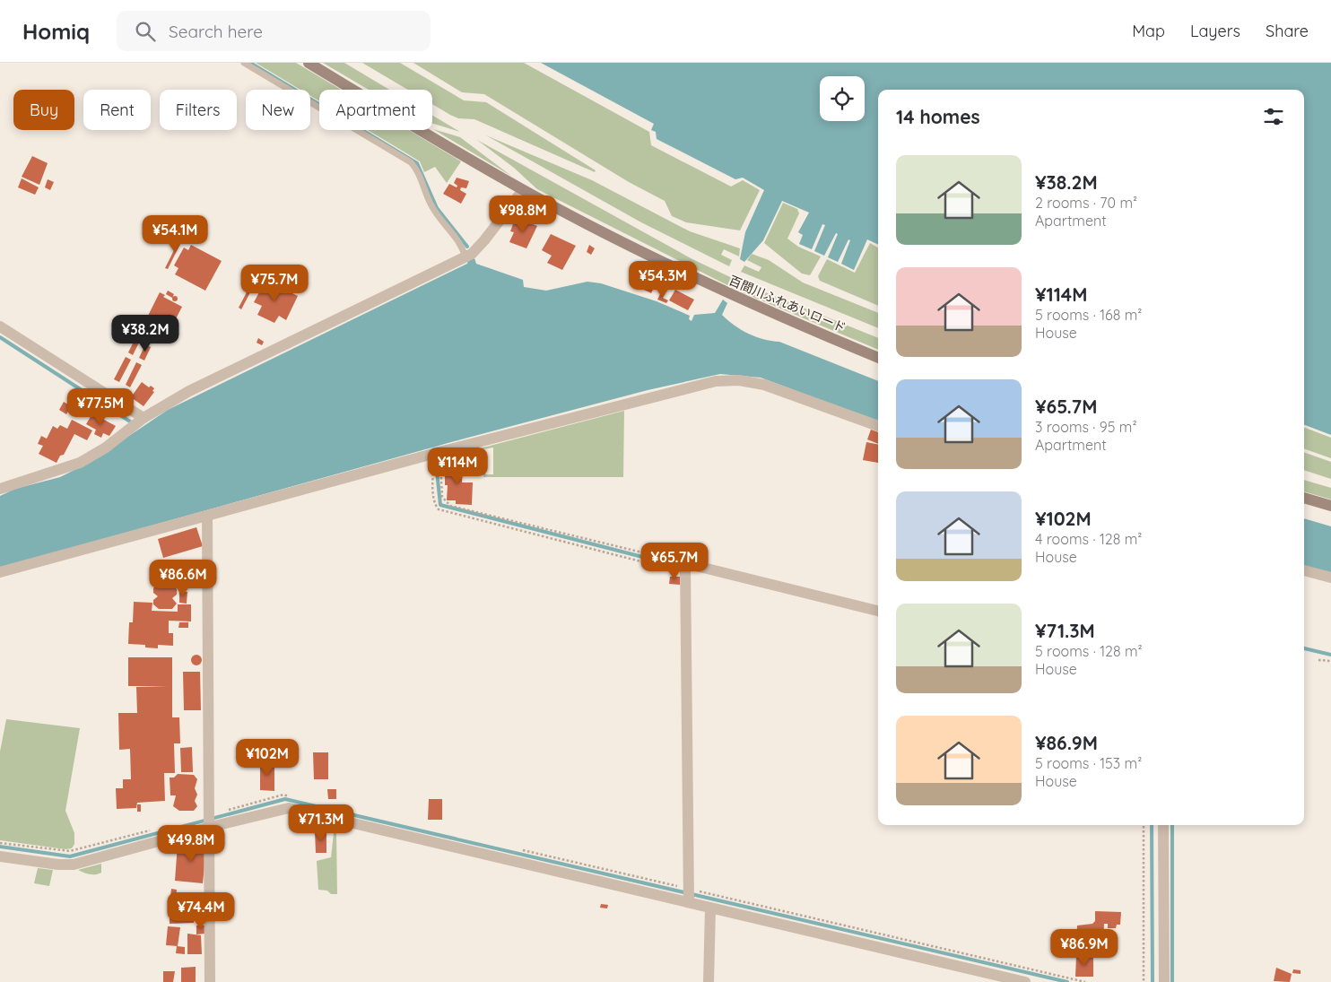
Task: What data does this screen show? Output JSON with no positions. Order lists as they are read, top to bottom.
{
  "streets": {
    "street": ["百間川ふれあいロード"]
  },
  "page": {
    "header": "Homiq",
    "search": "Search here",
    "nav": ["Map", "Layers", "Share"],
    "chip": [
      "Buy",
      "Rent",
      "Filters",
      "New",
      "Apartment"
    ],
    "heading": "14 homes",
    "list": [
      {
        "name": "¥38.2M",
        "note": "2 rooms · 70 m² · Apartment"
      },
      {
        "name": "¥114M",
        "note": "5 rooms · 168 m² · House"
      },
      {
        "name": "¥65.7M",
        "note": "3 rooms · 95 m² · Apartment"
      },
      {
        "name": "¥102M",
        "note": "4 rooms · 128 m² · House"
      },
      {
        "name": "¥71.3M",
        "note": "5 rooms · 128 m² · House"
      },
      {
        "name": "¥86.9M",
        "note": "5 rooms · 153 m² · House"
      }
    ],
    "price": [
      "¥98.8M",
      "¥54.1M",
      "¥54.3M",
      "¥75.7M",
      "¥38.2M",
      "¥77.5M",
      "¥114M",
      "¥65.7M",
      "¥86.6M",
      "¥102M",
      "¥71.3M",
      "¥49.8M",
      "¥74.4M",
      "¥86.9M"
    ]
  }
}
